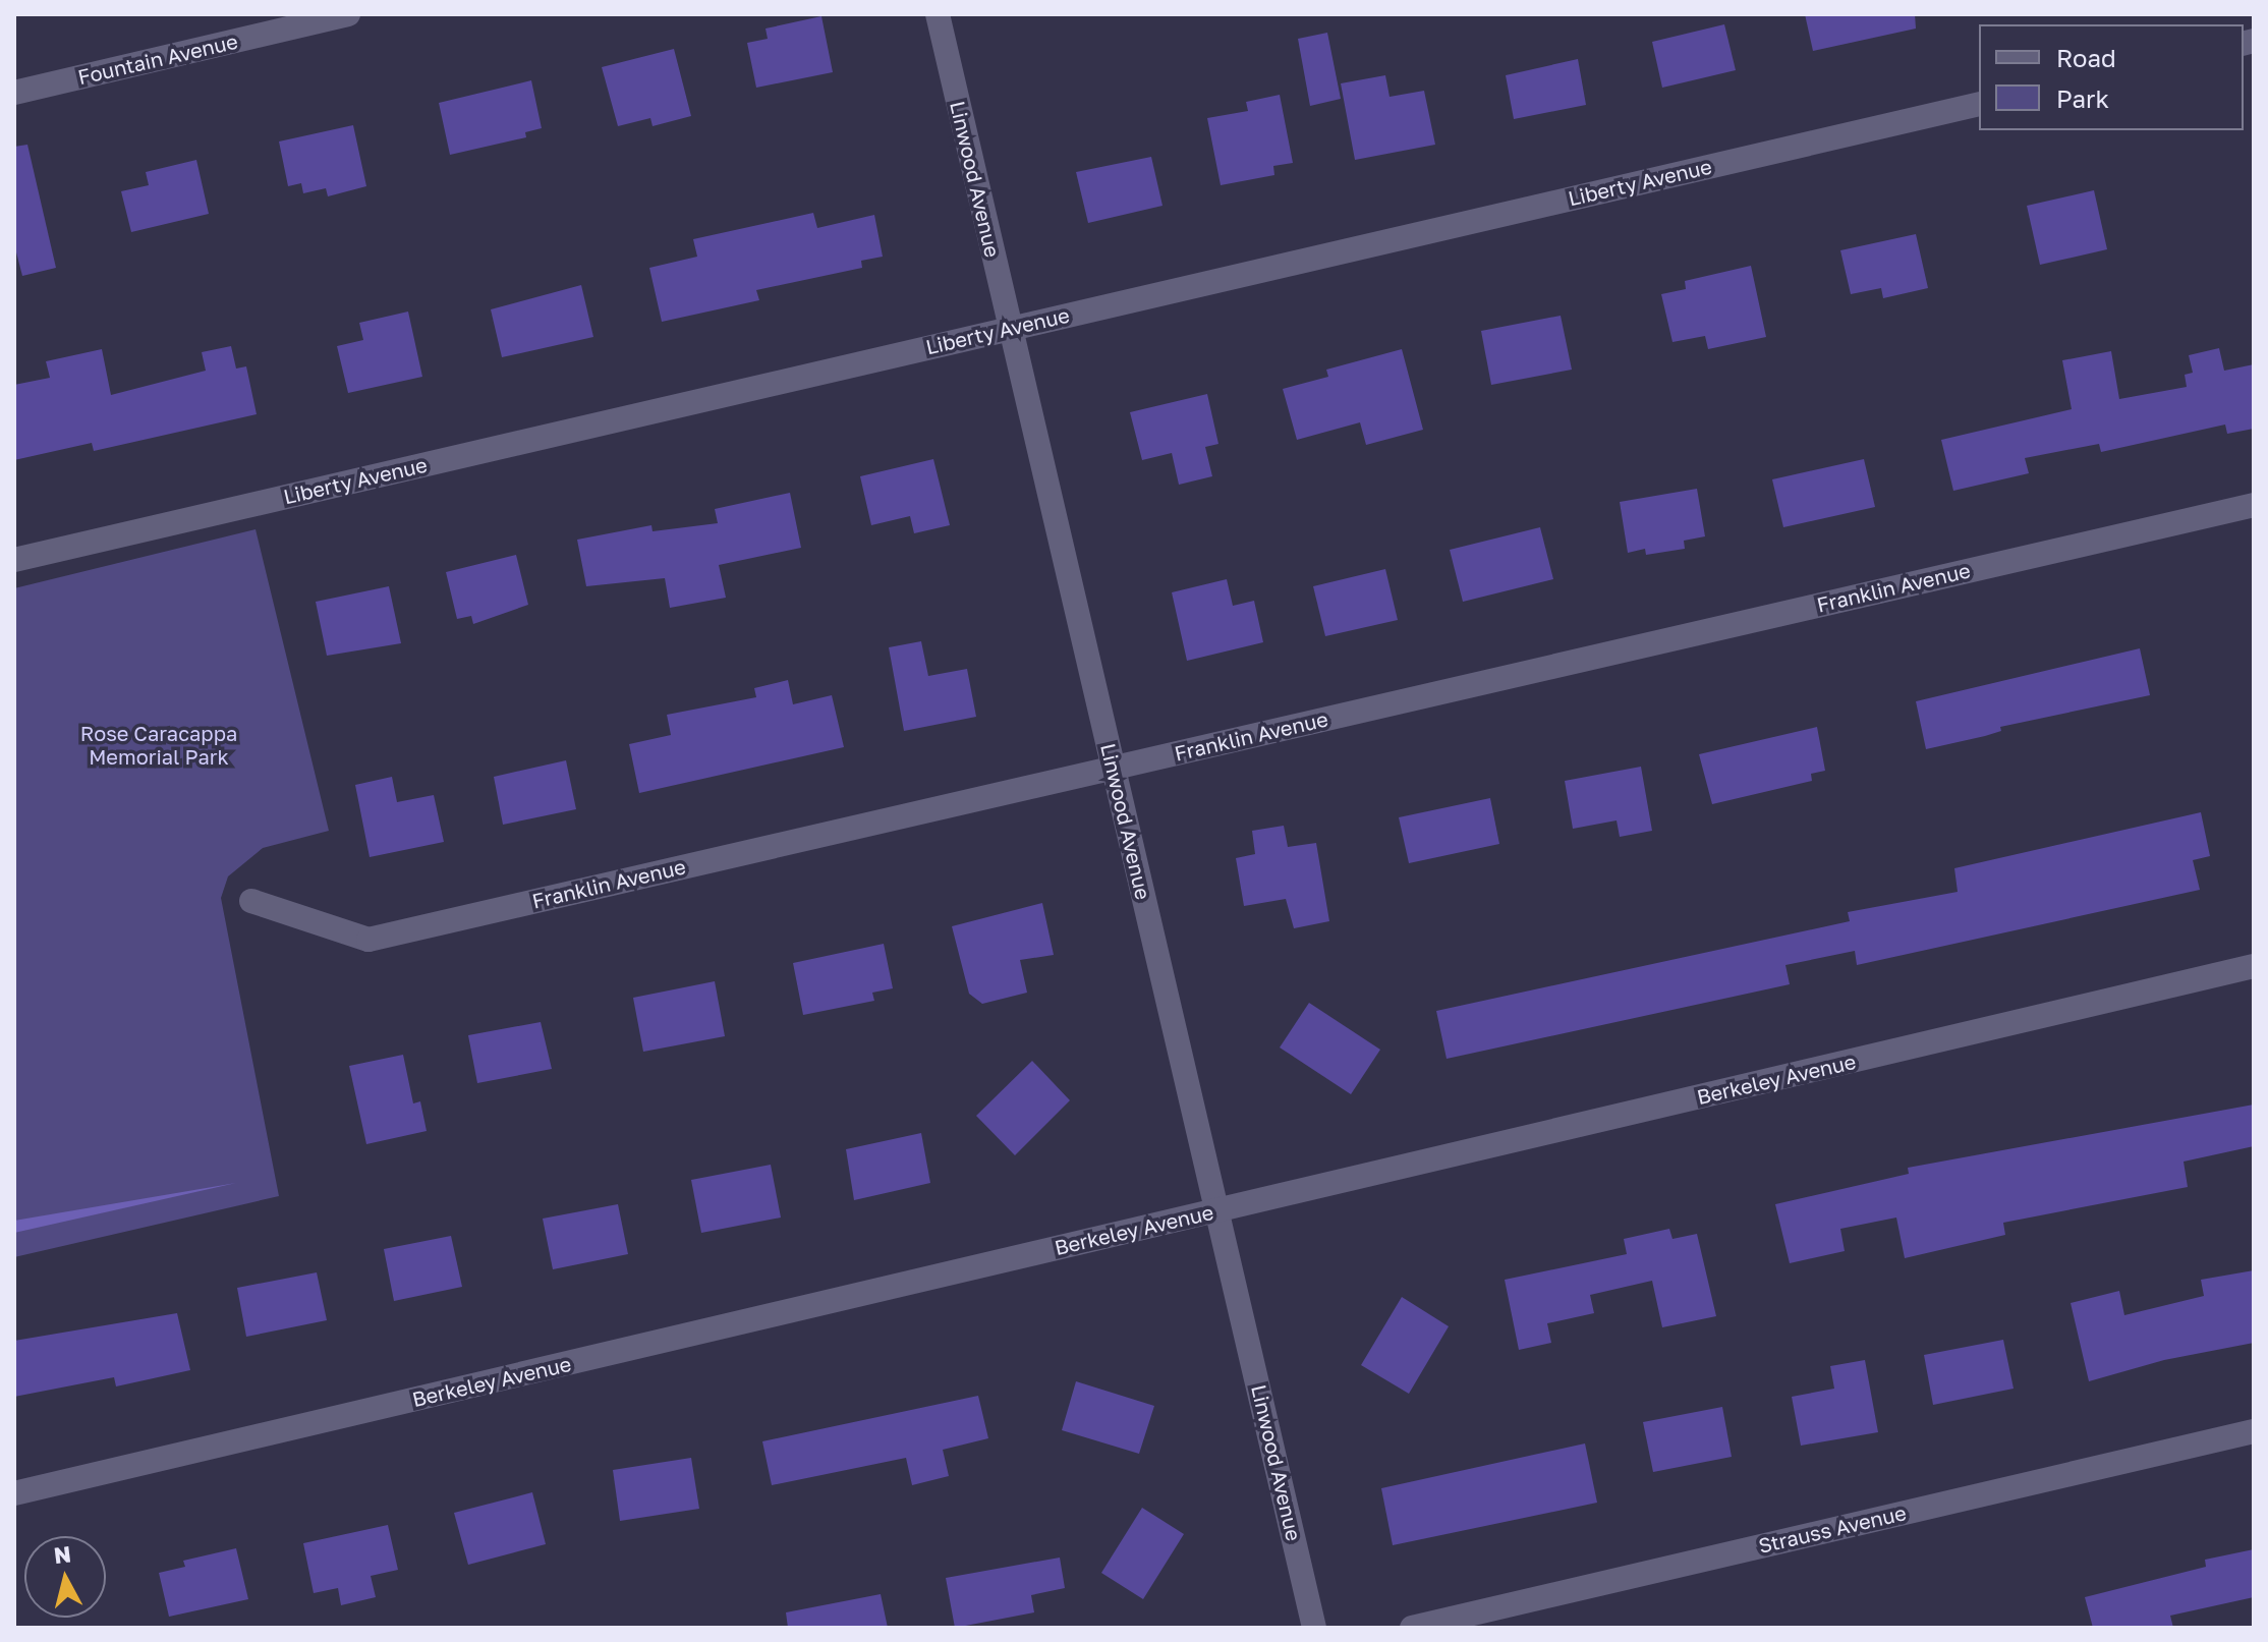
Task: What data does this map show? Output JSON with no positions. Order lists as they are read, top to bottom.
{
  "streets": {
    "street": [
      "Fountain Avenue",
      "Linwood Avenue",
      "Liberty Avenue",
      "Franklin Avenue",
      "Berkeley Avenue",
      "Strauss Avenue"
    ]
  },
  "crossings": [
    ["Linwood Avenue", "Liberty Avenue"],
    ["Linwood Avenue", "Franklin Avenue"],
    ["Linwood Avenue", "Berkeley Avenue"]
  ],
  "parks": ["Rose Caracappa Memorial Park"],
  "legend": ["Road", "Park"],
  "north": "top"
}
